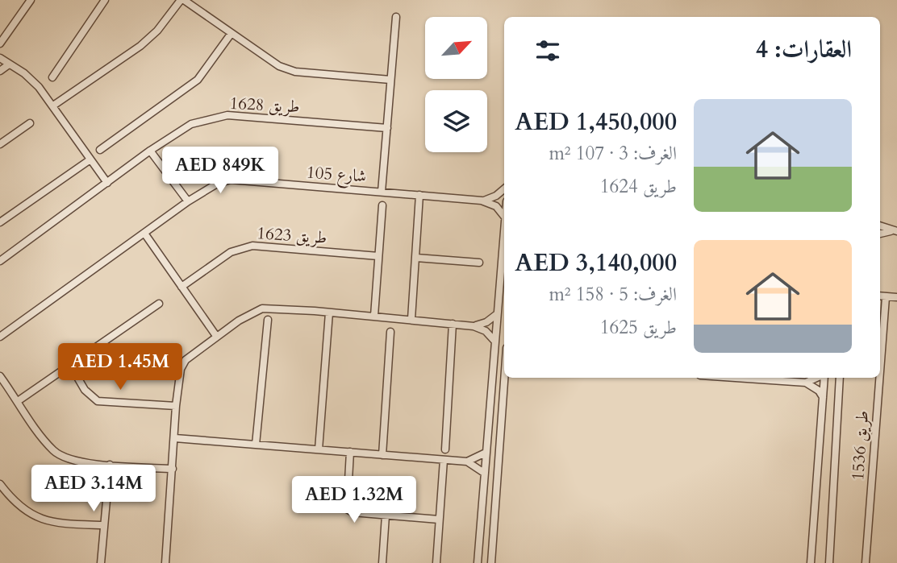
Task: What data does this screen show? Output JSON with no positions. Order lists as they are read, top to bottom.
{
  "streets": {
    "street": [
      "طريق 1628",
      "شارع 105",
      "طريق 1623",
      "طريق 1536"
    ]
  },
  "north": "top right",
  "page": {
    "heading": "العقارات: 4",
    "list": [
      {
        "name": "AED 1,450,000",
        "note": "الغرف: 3 · 107 m² · طريق 1624"
      },
      {
        "name": "AED 3,140,000",
        "note": "الغرف: 5 · 158 m² · طريق 1625"
      }
    ],
    "price": [
      "AED 849K",
      "AED 1.45M",
      "AED 3.14M",
      "AED 1.32M"
    ]
  }
}
